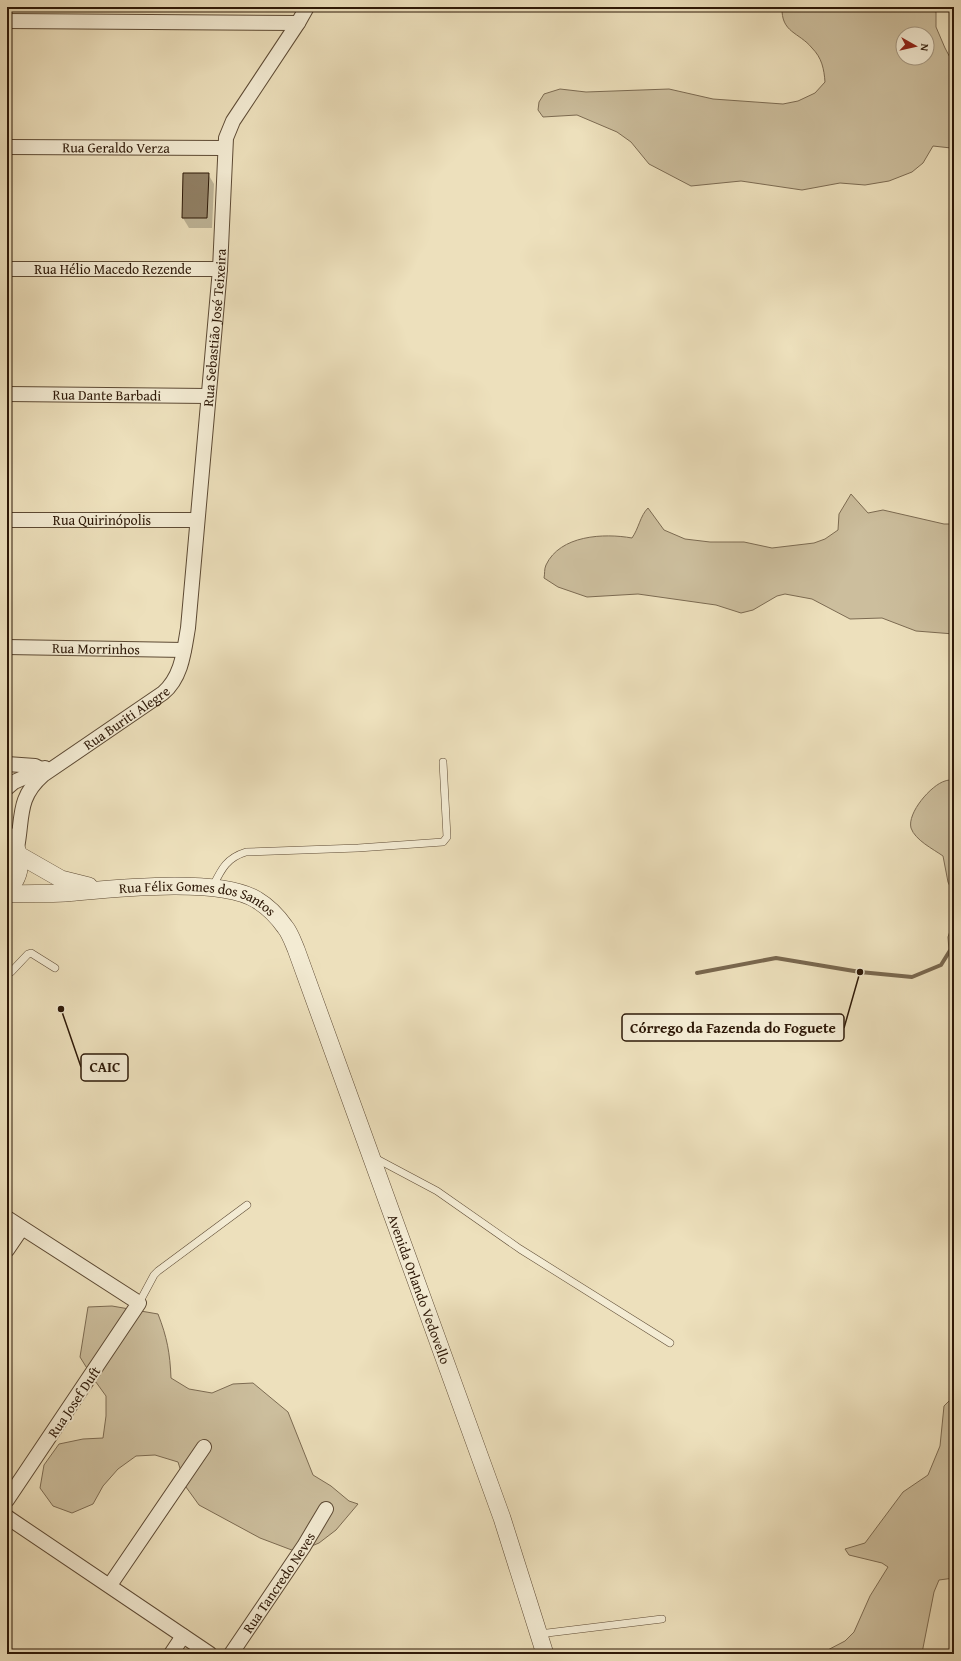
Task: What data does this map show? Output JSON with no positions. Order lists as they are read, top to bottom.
{
  "streets": {
    "street": [
      "Rua Geraldo Verza",
      "Rua Hélio Macedo Rezende",
      "Rua Sebastião José Teixeira",
      "Rua Dante Barbadi",
      "Rua Quirinópolis",
      "Rua Morrinhos",
      "Rua Buriti Alegre",
      "Rua Félix Gomes dos Santos",
      "Avenida Orlando Vedovello",
      "Rua Josef Duft",
      "Rua Tancredo Neves"
    ]
  },
  "crossings": [
    ["Rua Geraldo Verza", "Rua Sebastião José Teixeira"],
    ["Rua Hélio Macedo Rezende", "Rua Sebastião José Teixeira"],
    ["Rua Sebastião José Teixeira", "Rua Dante Barbadi"],
    ["Rua Sebastião José Teixeira", "Rua Quirinópolis"],
    ["Rua Sebastião José Teixeira", "Rua Morrinhos"],
    ["Rua Sebastião José Teixeira", "Rua Buriti Alegre"],
    ["Rua Buriti Alegre", "Rua Félix Gomes dos Santos"],
    ["Rua Félix Gomes dos Santos", "Avenida Orlando Vedovello"]
  ],
  "places": ["Córrego da Fazenda do Foguete", "CAIC"],
  "north": "right"
}
